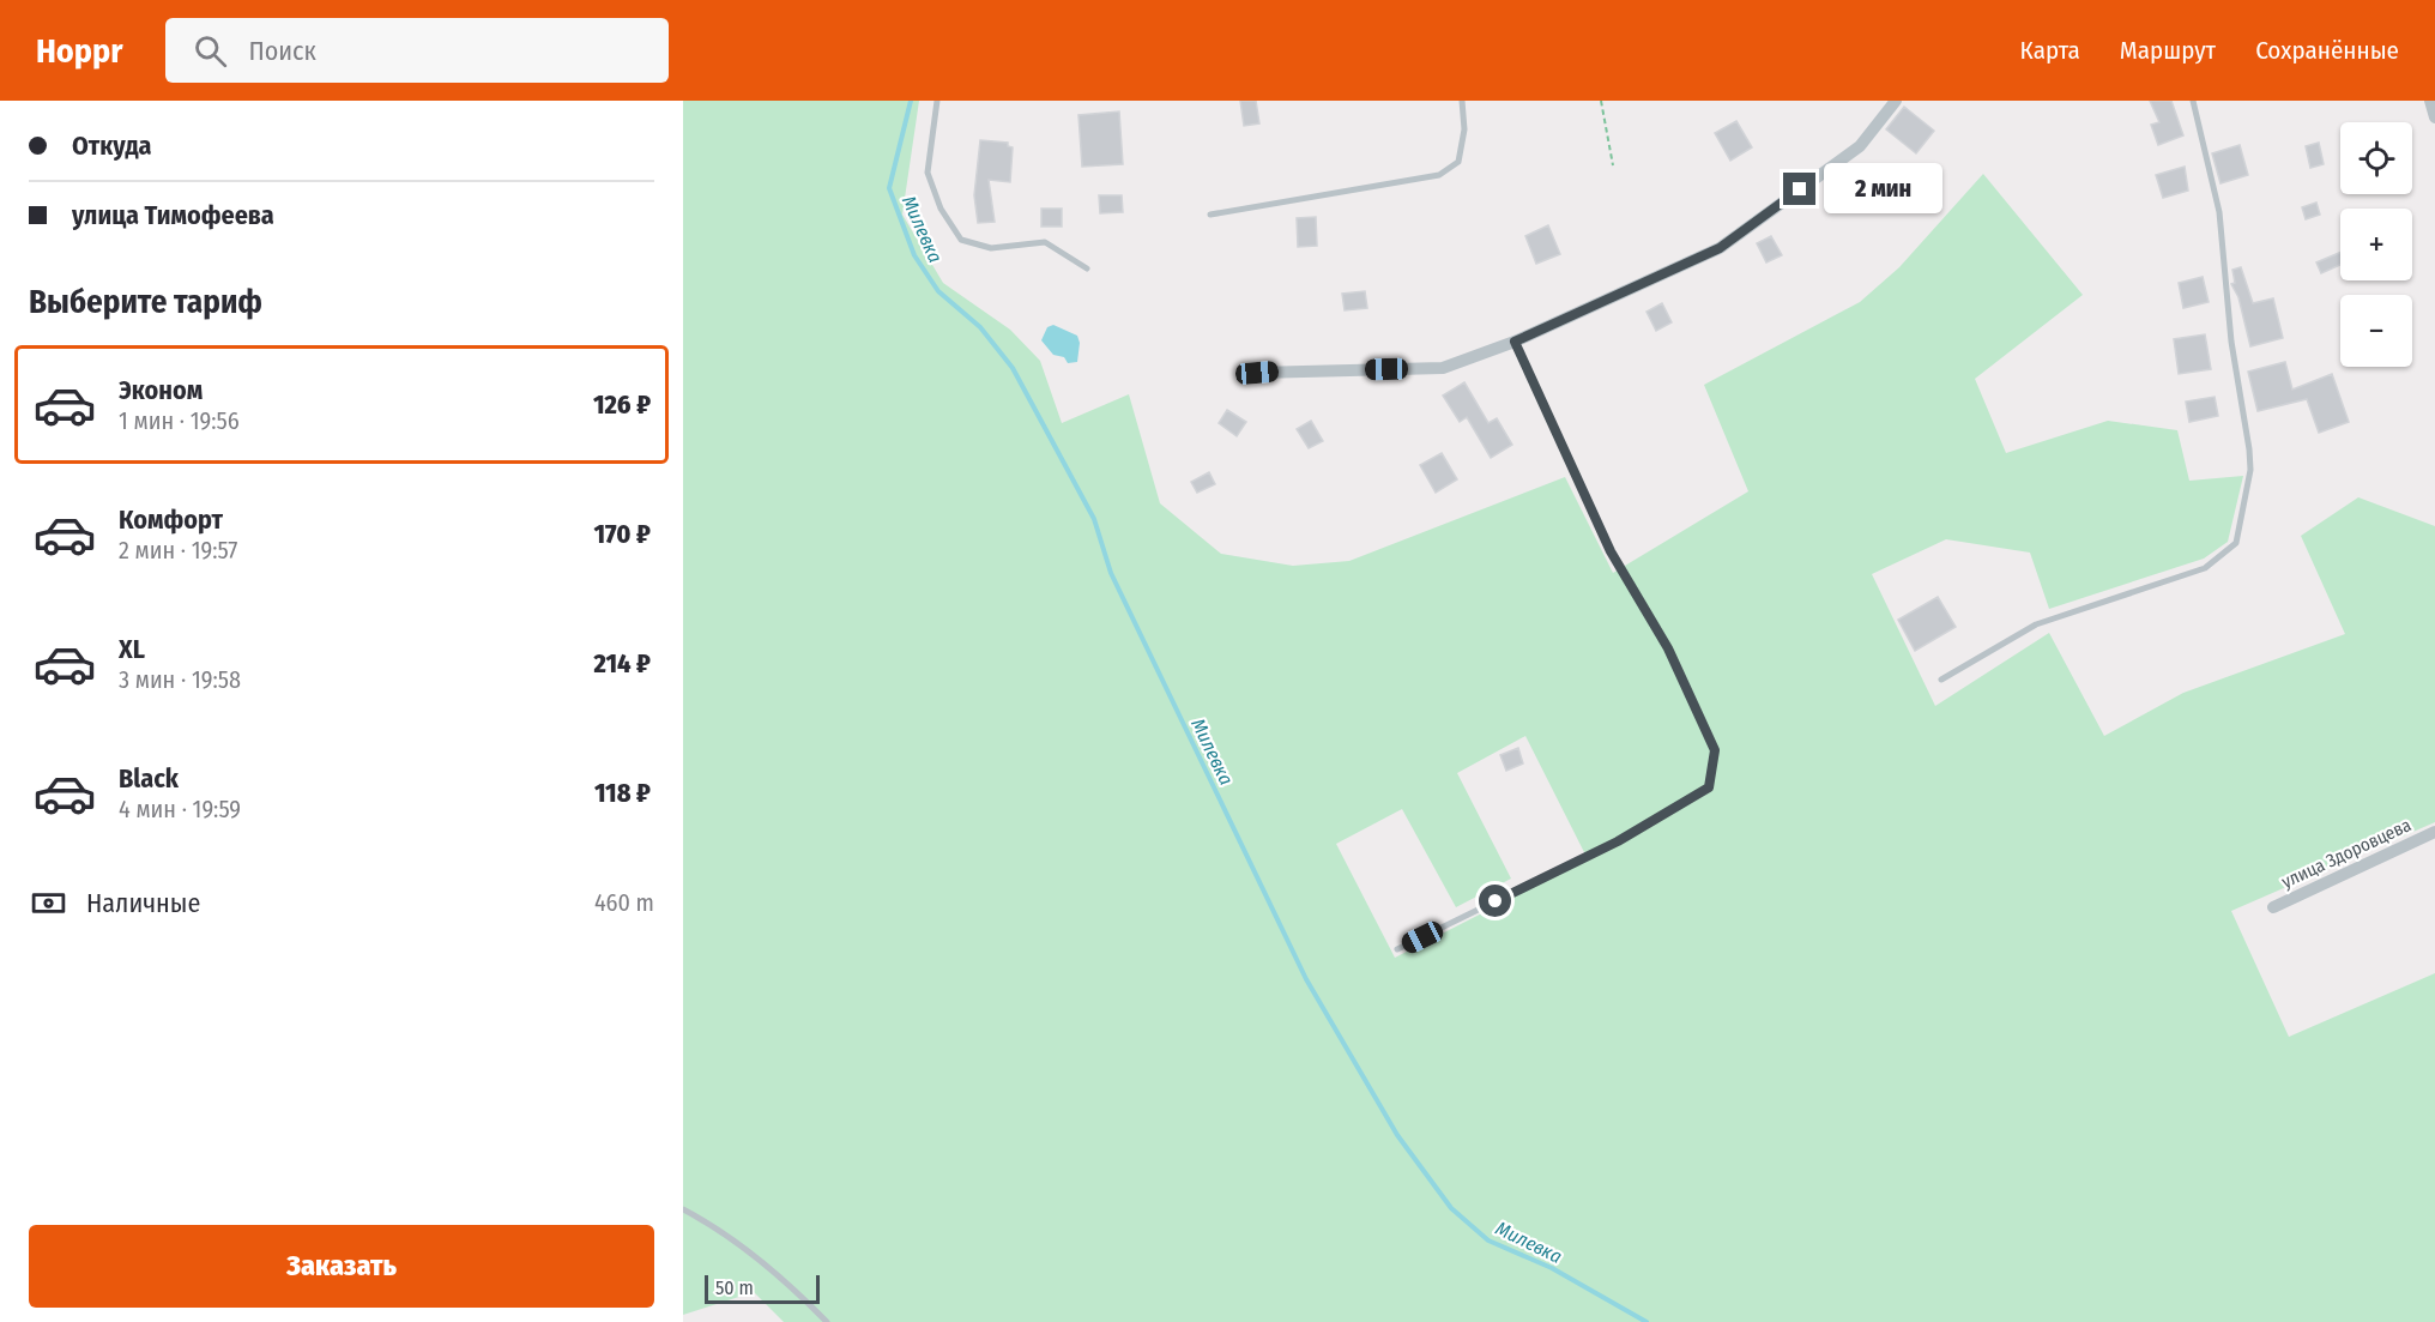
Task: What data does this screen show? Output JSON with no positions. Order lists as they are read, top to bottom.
{
  "streets": {
    "street": ["улица Здоровцева"]
  },
  "water": ["Милевка"],
  "scale_bar": "50 m",
  "page": {
    "header": "Hoppr",
    "search": "Поиск",
    "nav": ["Карта", "Маршрут", "Сохранённые"],
    "banner": ["Откуда", "улица Тимофеева"],
    "map_buttons": ["+", "−"],
    "bubble": "2 мин",
    "heading": "Выберите тариф",
    "list": [
      {
        "name": "Эконом",
        "note": "1 мин · 19:56",
        "value": "126 ₽"
      },
      {
        "name": "Комфорт",
        "note": "2 мин · 19:57",
        "value": "170 ₽"
      },
      {
        "name": "XL",
        "note": "3 мин · 19:58",
        "value": "214 ₽"
      },
      {
        "name": "Black",
        "note": "4 мин · 19:59",
        "value": "118 ₽"
      }
    ],
    "pay": ["Наличные", "460 m"],
    "buttons": "Заказать",
    "scale": "50 m"
  }
}
